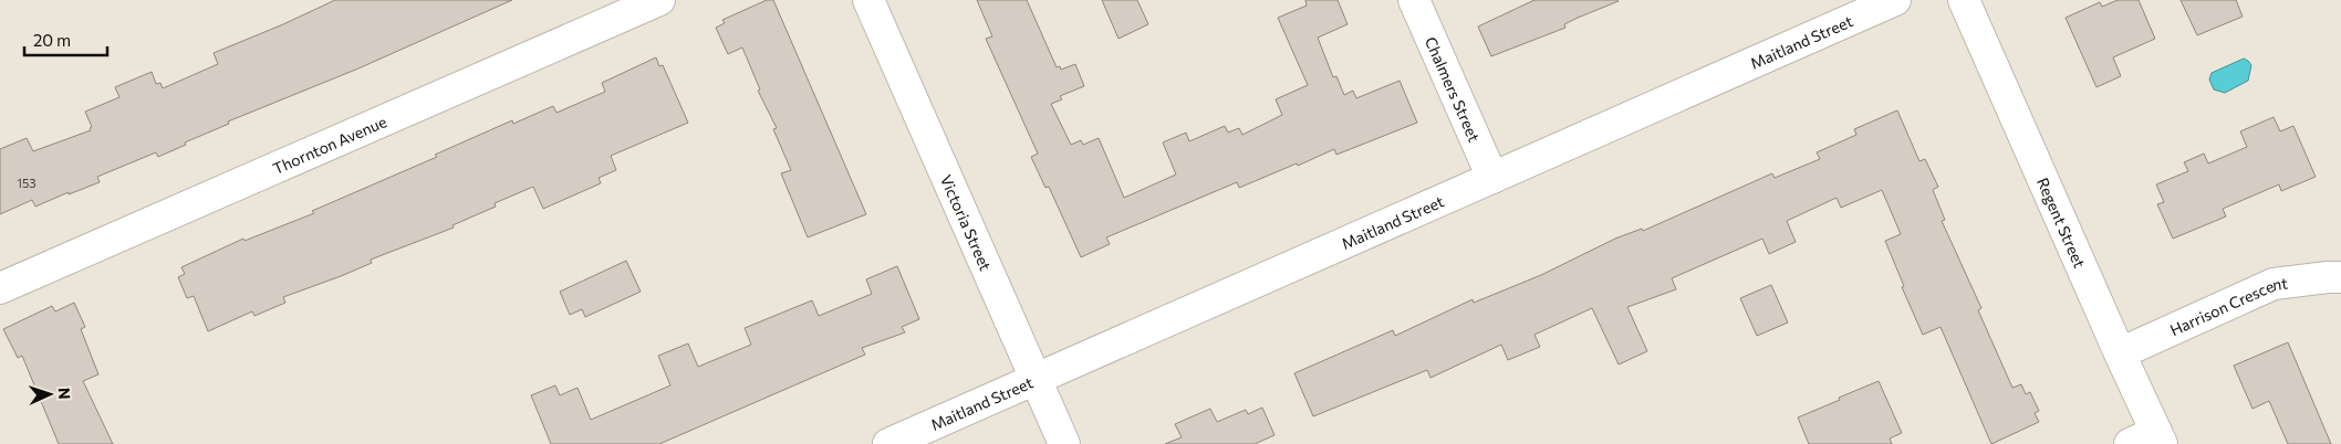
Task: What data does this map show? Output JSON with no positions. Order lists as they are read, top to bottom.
{
  "streets": {
    "street": [
      "Maitland Street",
      "Chalmers Street",
      "Thornton Avenue",
      "Victoria Street",
      "Regent Street",
      "Harrison Crescent"
    ]
  },
  "crossings": [
    ["Maitland Street", "Chalmers Street"],
    ["Maitland Street", "Victoria Street"],
    ["Regent Street", "Harrison Crescent"]
  ],
  "house_numbers": ["153"],
  "scale_bar": "20 m",
  "north": "right"
}
